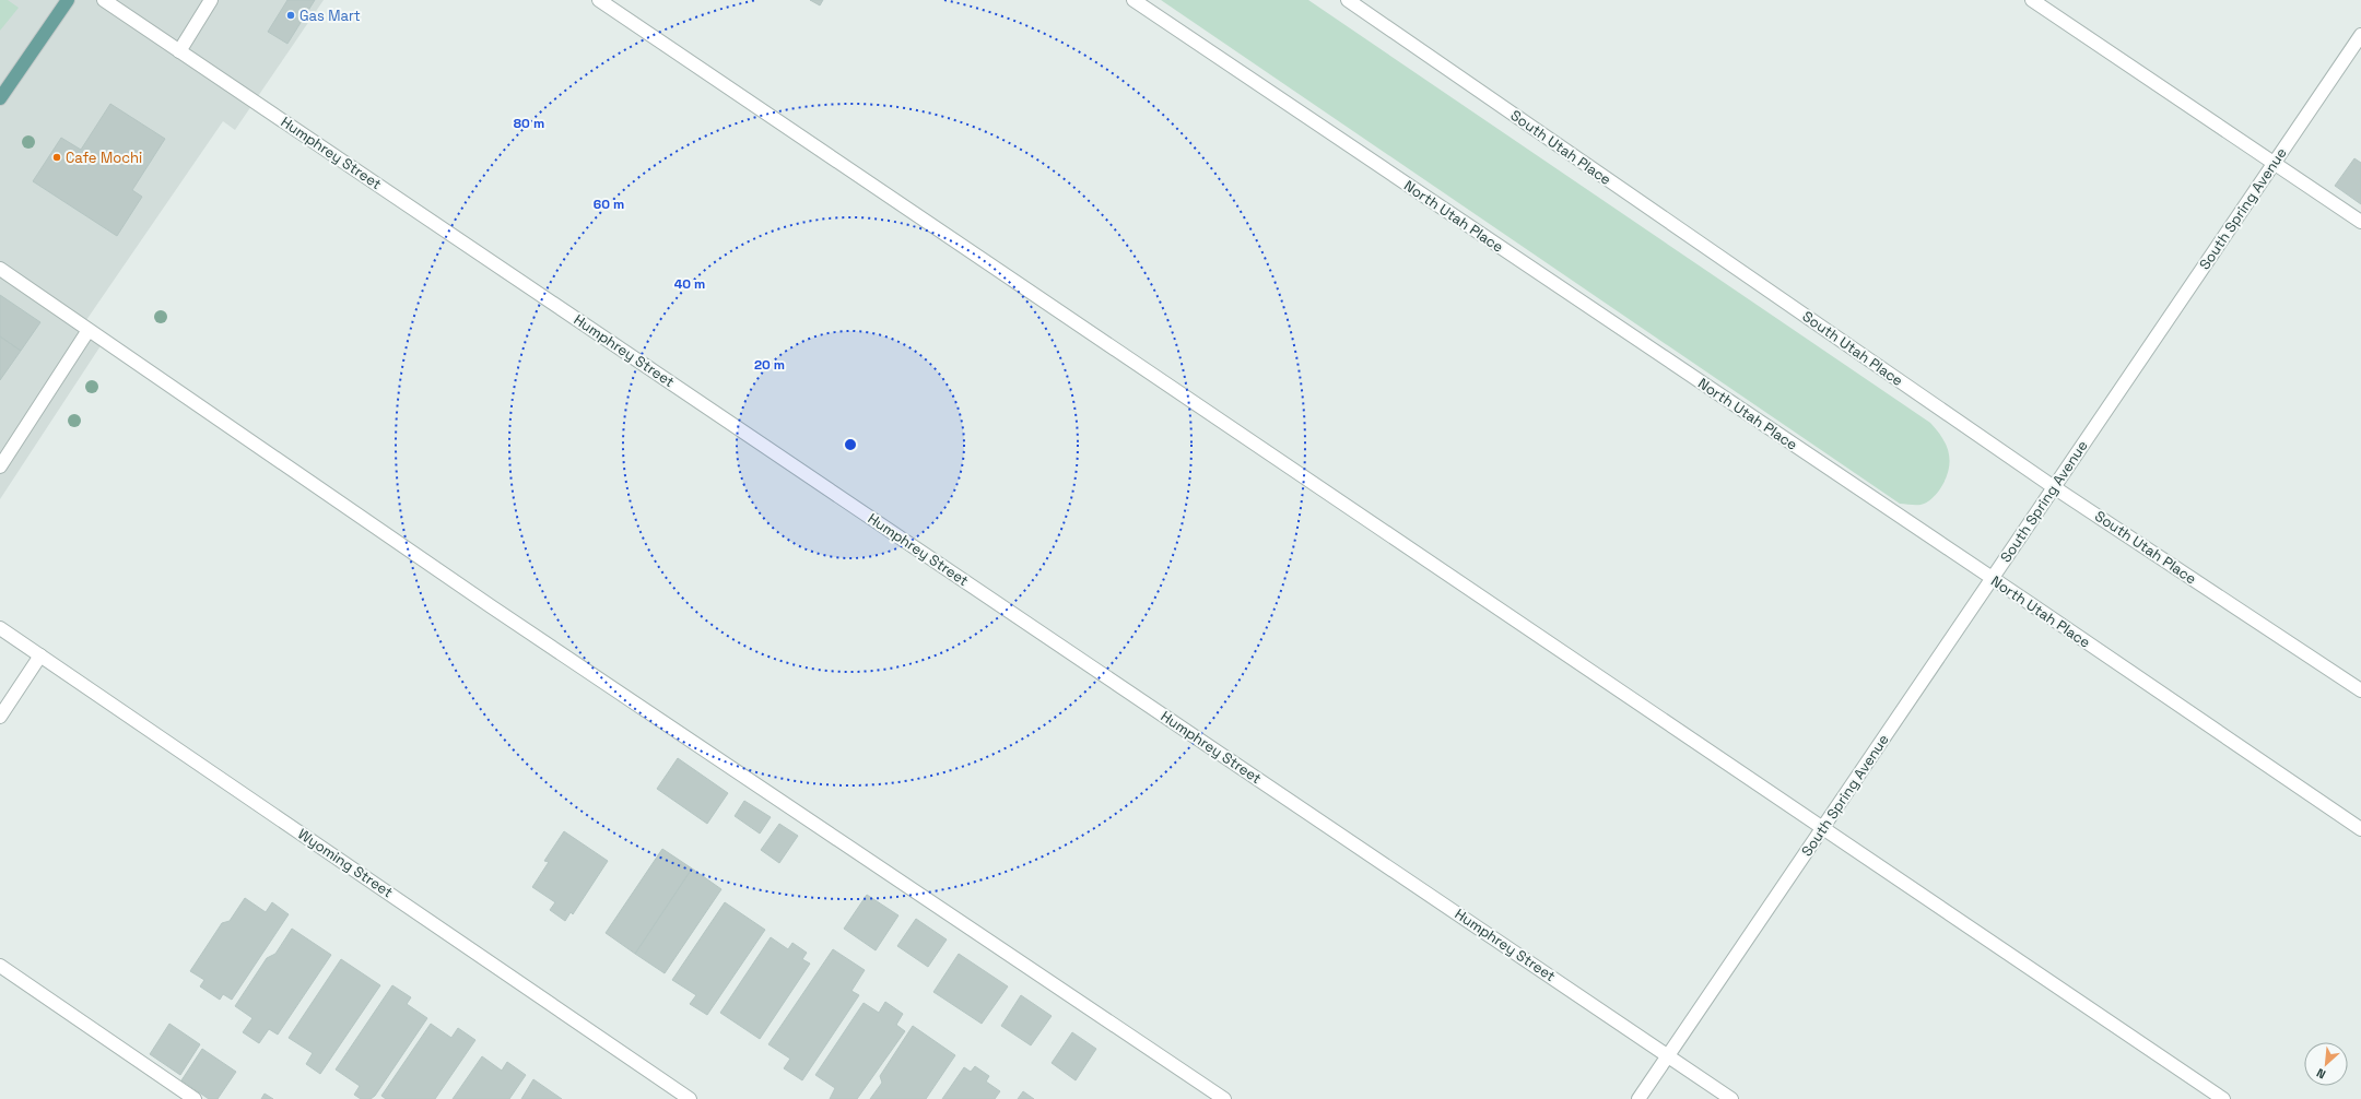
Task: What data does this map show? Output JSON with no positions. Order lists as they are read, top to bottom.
{
  "streets": {
    "street": [
      "South Utah Place",
      "Humphrey Street",
      "South Spring Avenue",
      "North Utah Place",
      "Wyoming Street"
    ]
  },
  "crossings": [
    ["South Utah Place", "South Spring Avenue"],
    ["Humphrey Street", "South Spring Avenue"],
    ["South Spring Avenue", "North Utah Place"]
  ],
  "places": ["Gas Mart", "Cafe Mochi"],
  "north": "bottom left",
  "rings": [
    "80 m",
    "60 m",
    "40 m",
    "20 m"
  ]
}
